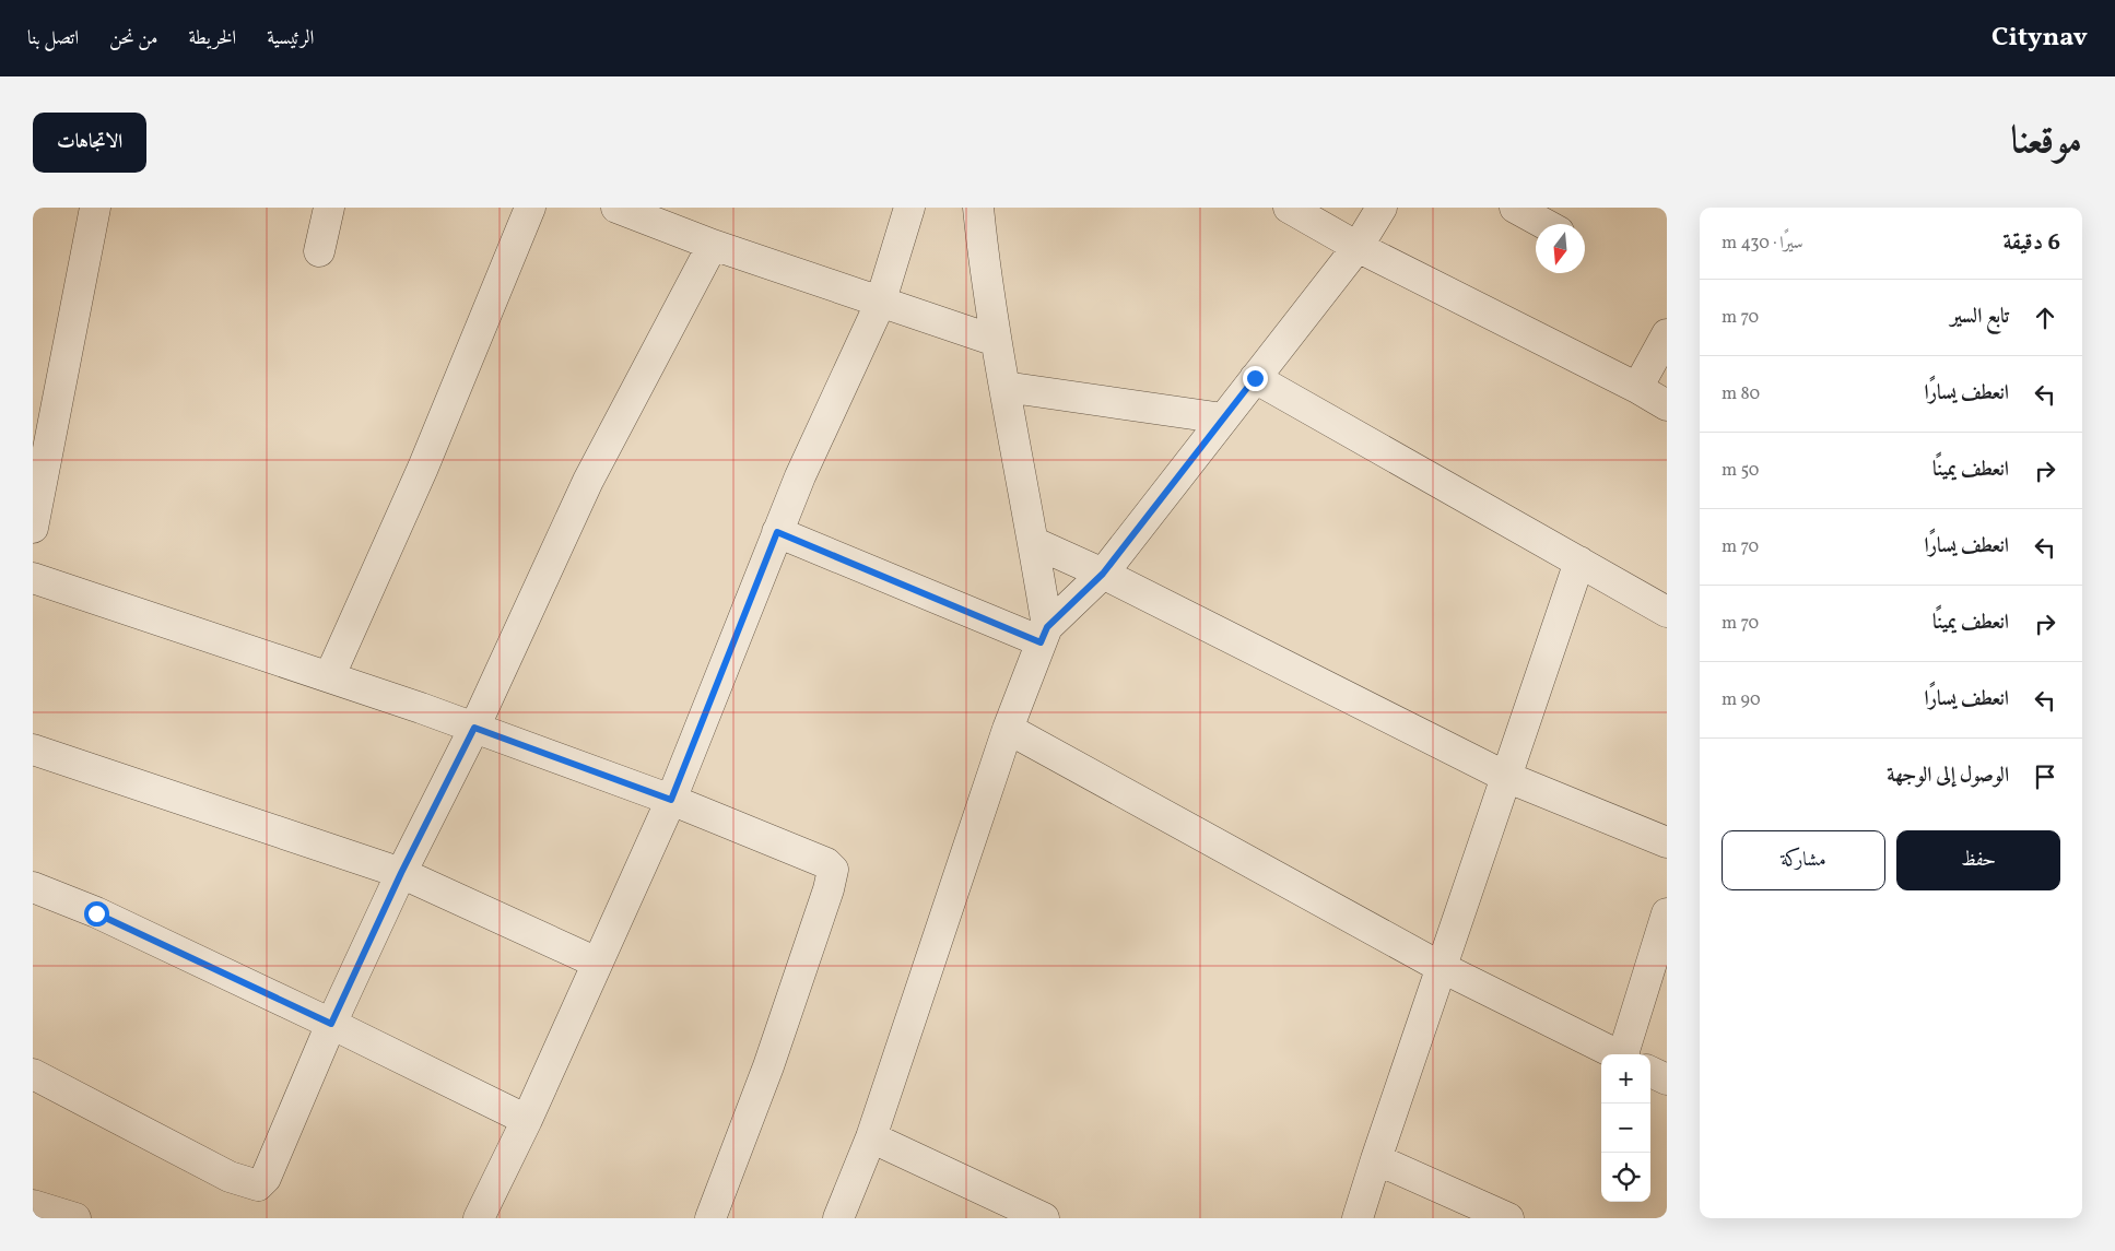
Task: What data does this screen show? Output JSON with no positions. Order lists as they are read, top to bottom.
{
  "north": "bottom",
  "page": {
    "header": "Citynav",
    "nav": [
      "الرئيسية",
      "الخريطة",
      "من نحن",
      "اتصل بنا"
    ],
    "title": "موقعنا",
    "buttons": [
      "الاتجاهات",
      ["حفظ", "مشاركة"]
    ],
    "heading": ["6 دقيقة", "سيرًا · 430 m"],
    "list": [
      ["تابع السير", "70 m"],
      ["انعطف يسارًا", "80 m"],
      ["انعطف يمينًا", "50 m"],
      ["انعطف يسارًا", "70 m"],
      ["انعطف يمينًا", "70 m"],
      ["انعطف يسارًا", "90 m"],
      "الوصول إلى الوجهة"
    ],
    "map_buttons": ["+", "−"]
  }
}
